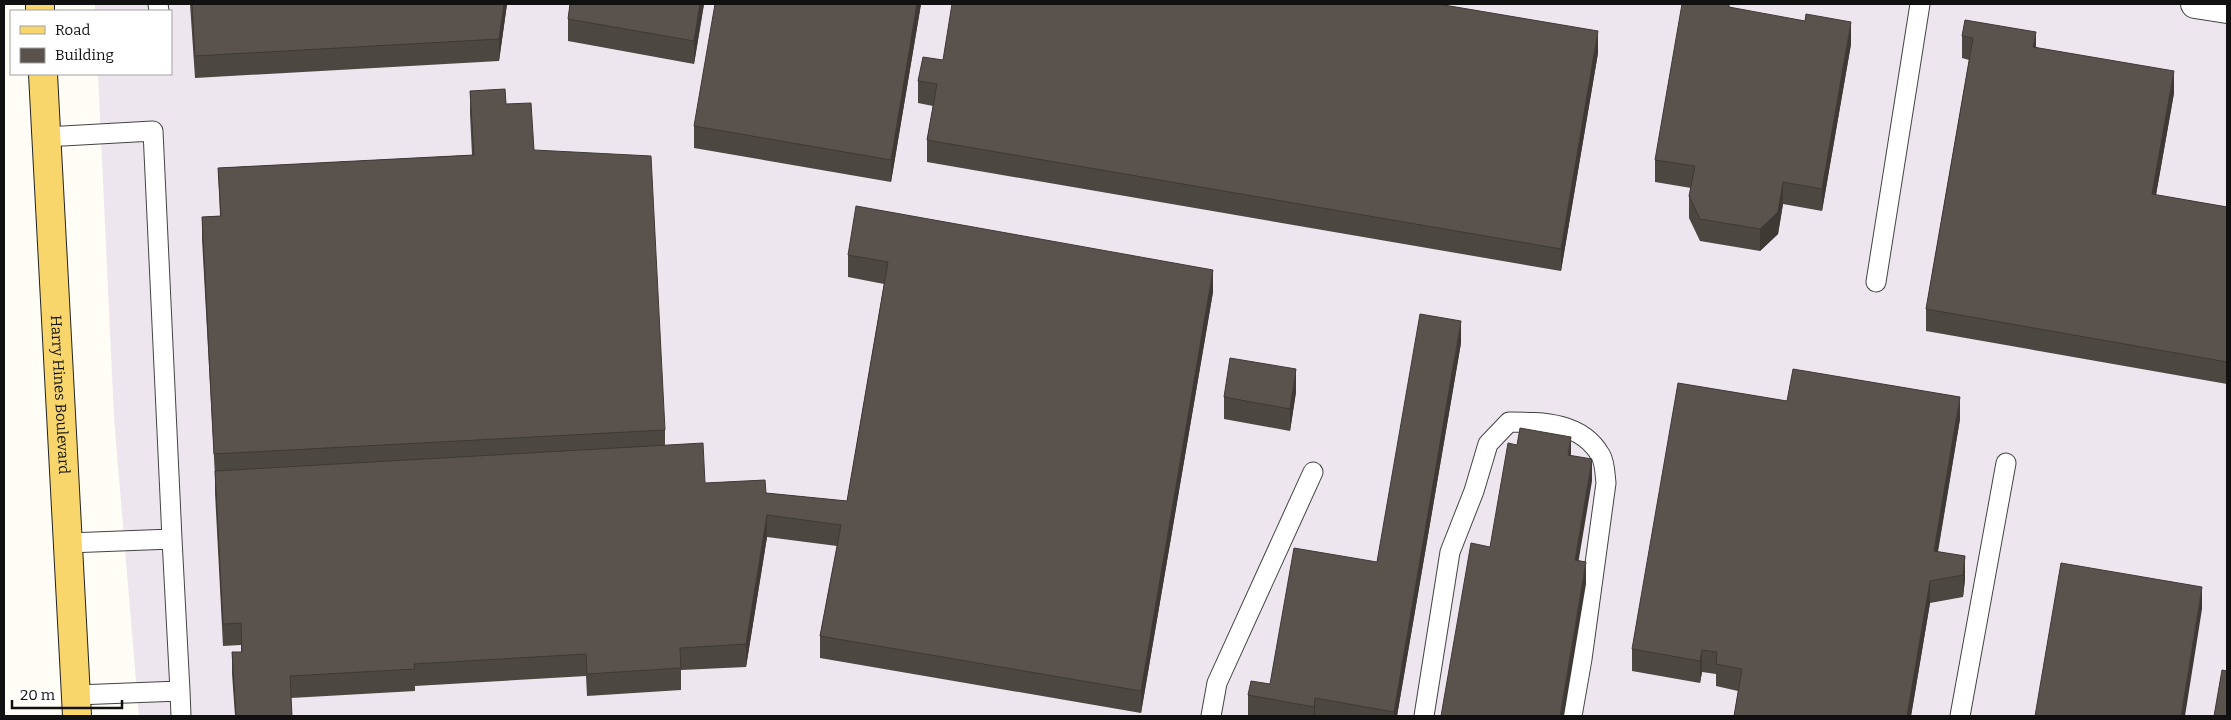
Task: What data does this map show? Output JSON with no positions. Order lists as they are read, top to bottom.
{
  "streets": {
    "main road": ["Harry Hines Boulevard"]
  },
  "legend": ["Road", "Building"],
  "scale_bar": "20 m"
}
